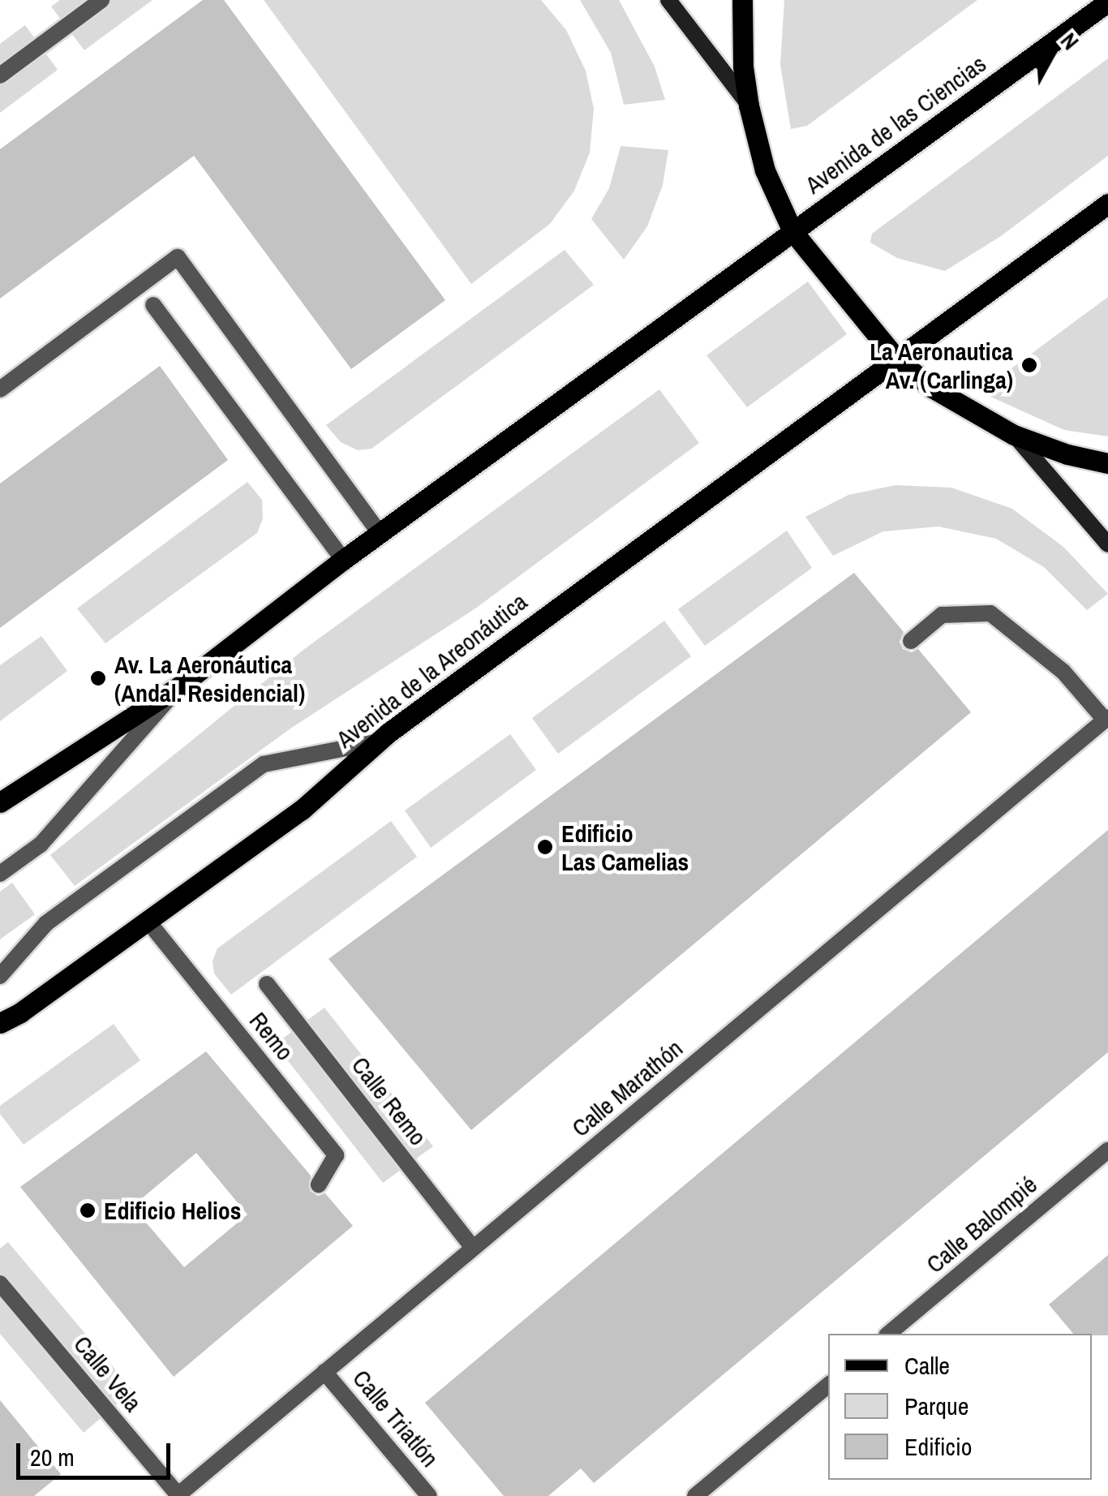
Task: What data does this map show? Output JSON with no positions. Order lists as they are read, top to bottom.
{
  "streets": {
    "main road": ["Avenida de las Ciencias", "Avenida de la Areonáutica"],
    "street": [
      "Remo",
      "Calle Marathón",
      "Calle Remo",
      "Calle Balompié",
      "Calle Vela",
      "Calle Triatlón"
    ]
  },
  "crossings": [
    ["Avenida de las Ciencias", "Avenida de la Areonáutica"],
    ["Avenida de la Areonáutica", "Remo"],
    ["Calle Marathón", "Calle Remo"],
    ["Calle Marathón", "Calle Vela"],
    ["Calle Marathón", "Calle Triatlón"]
  ],
  "places": [
    "La Aeronautica Av. (Carlinga)",
    "Av. La Aeronáutica (Andal. Residencial)",
    "Edificio Las Camelias",
    "Edificio Helios"
  ],
  "legend": ["Calle", "Parque", "Edificio"],
  "scale_bar": "20 m",
  "north": "top right"
}
